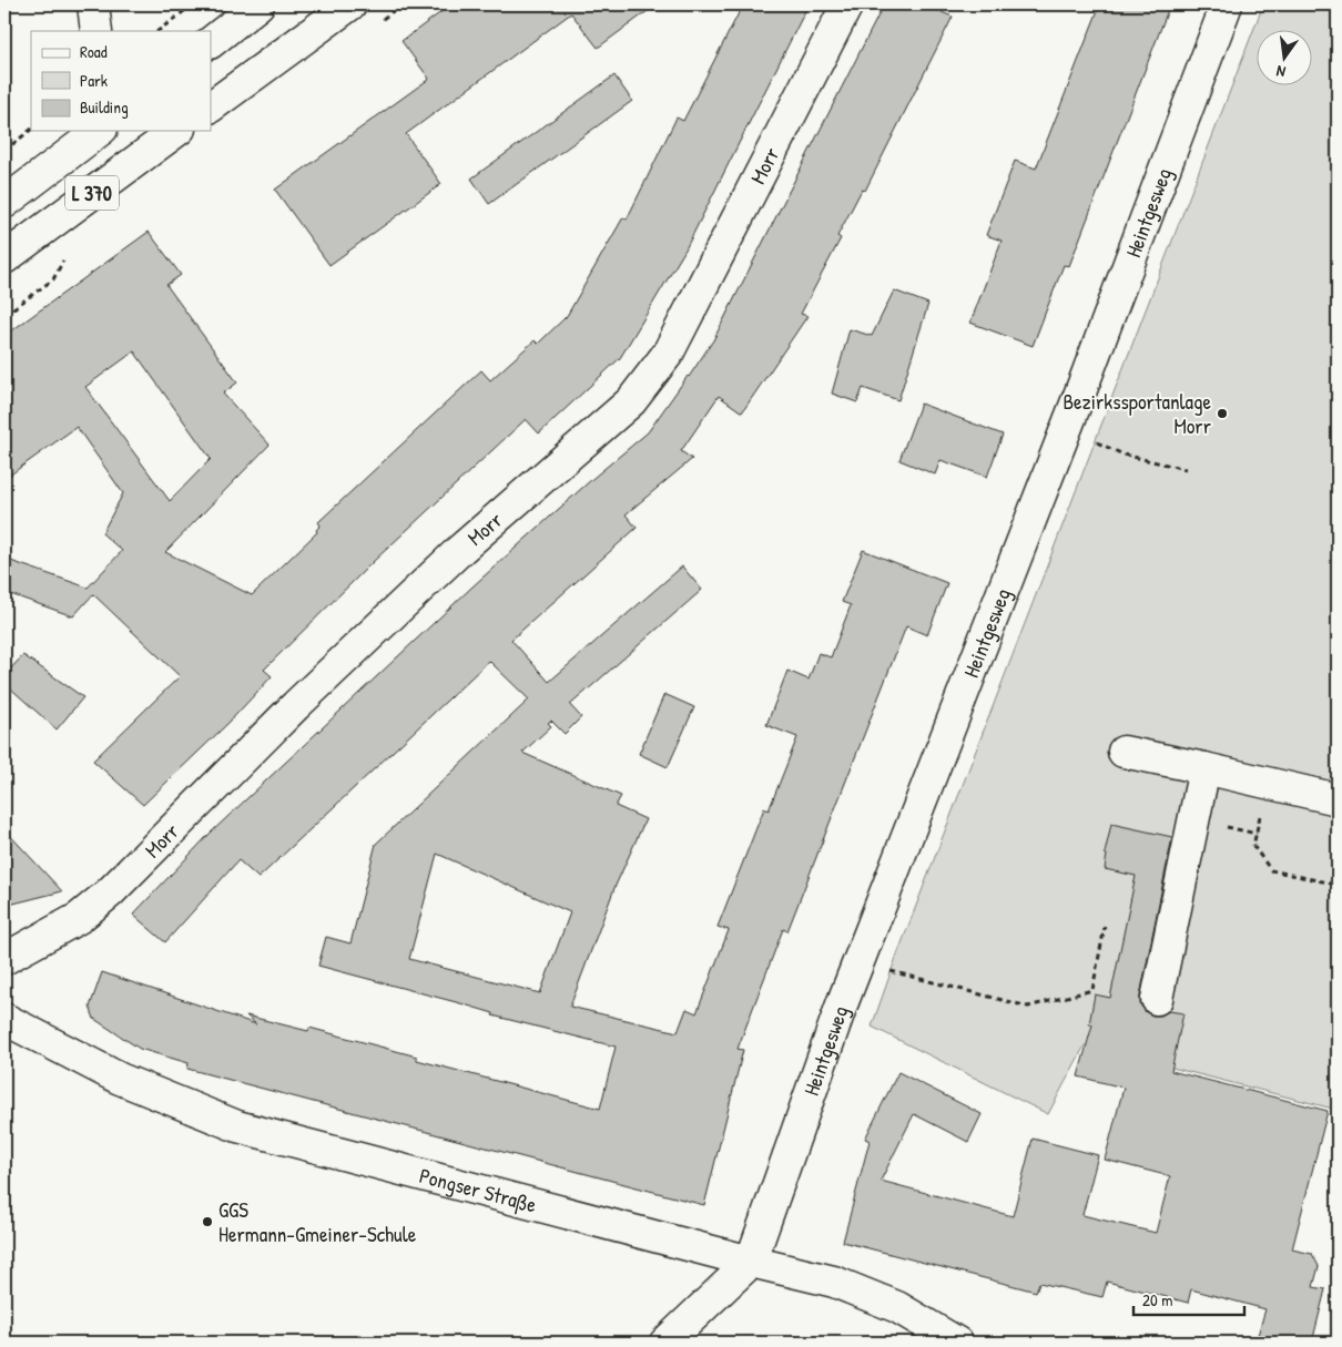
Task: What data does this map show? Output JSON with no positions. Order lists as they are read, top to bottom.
{
  "streets": {
    "street": [
      "Morr",
      "L 370",
      "Heintgesweg",
      "Pongser Straße"
    ]
  },
  "crossings": [
    ["Heintgesweg", "Pongser Straße"]
  ],
  "places": ["Bezirkssportanlage Morr", "GGS Hermann-Gmeiner-Schule"],
  "legend": ["Road", "Park", "Building"],
  "scale_bar": "20 m",
  "north": "bottom"
}
